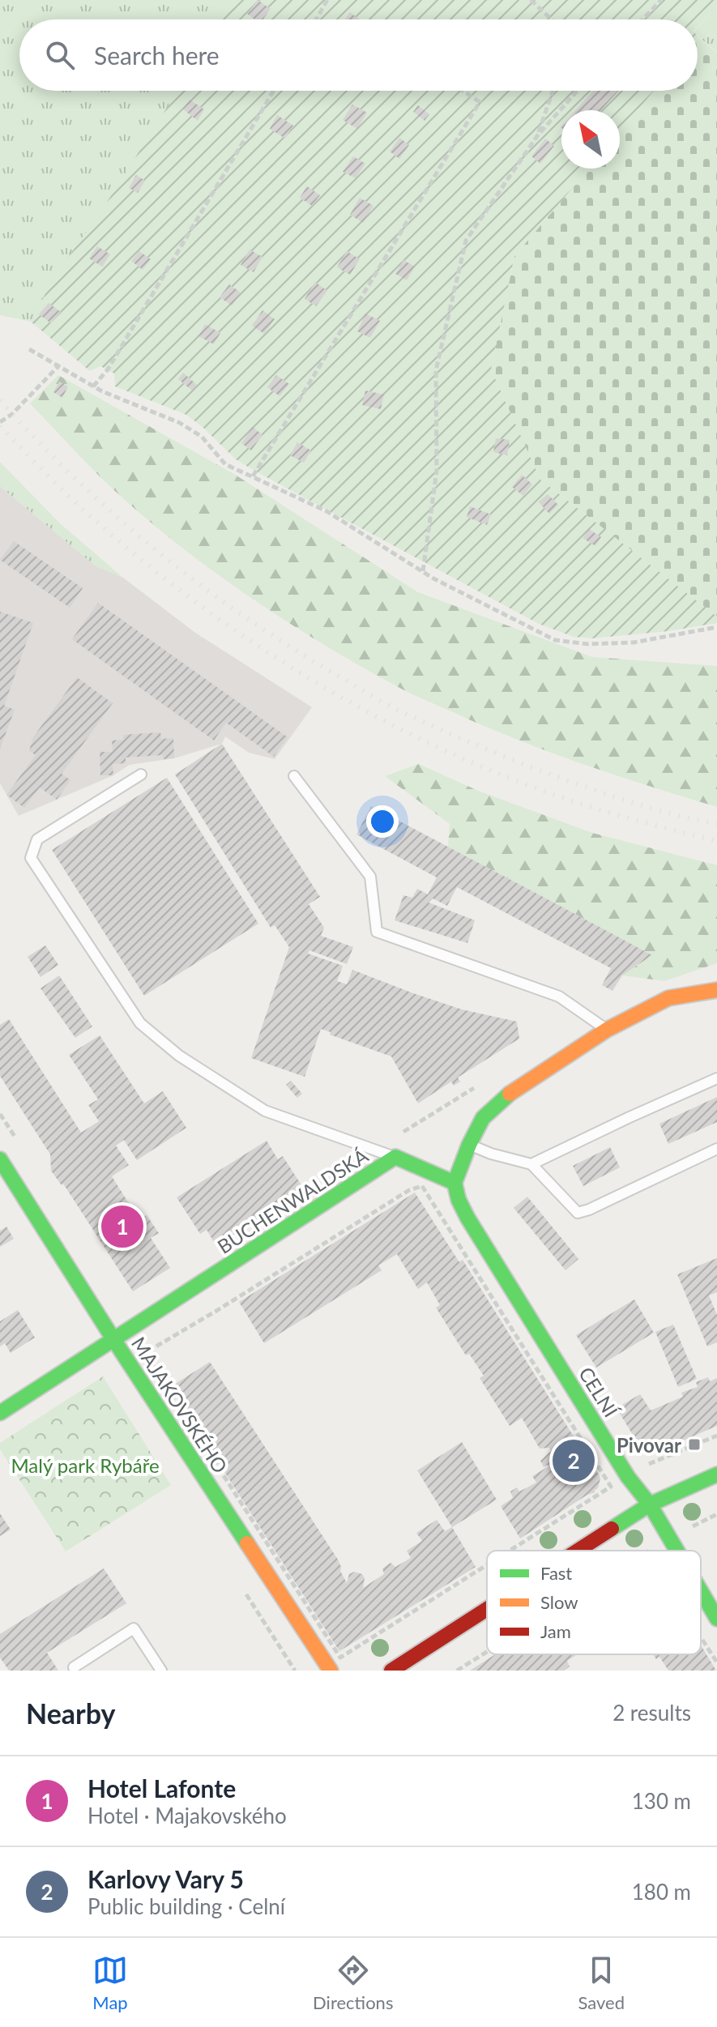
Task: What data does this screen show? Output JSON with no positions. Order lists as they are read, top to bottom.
{
  "streets": {
    "street": ["BUCHENWALDSKÁ", "CELNÍ", "MAJAKOVSKÉHO"]
  },
  "crossings": [
    ["BUCHENWALDSKÁ", "CELNÍ"],
    ["BUCHENWALDSKÁ", "MAJAKOVSKÉHO"]
  ],
  "parks": ["Malý park Rybáře"],
  "places": {
    "transit": ["Pivovar"]
  },
  "legend": ["Fast", "Slow", "Jam"],
  "north": "top left",
  "page": {
    "search": "Search here",
    "pins": ["1", "2"],
    "heading": ["Nearby", "2 results"],
    "list": [
      {
        "mark": "1",
        "name": "Hotel Lafonte",
        "note": "Hotel · Majakovského",
        "value": "130 m"
      },
      {
        "mark": "2",
        "name": "Karlovy Vary 5",
        "note": "Public building · Celní",
        "value": "180 m"
      }
    ],
    "nav": ["Map", "Directions", "Saved"]
  }
}
